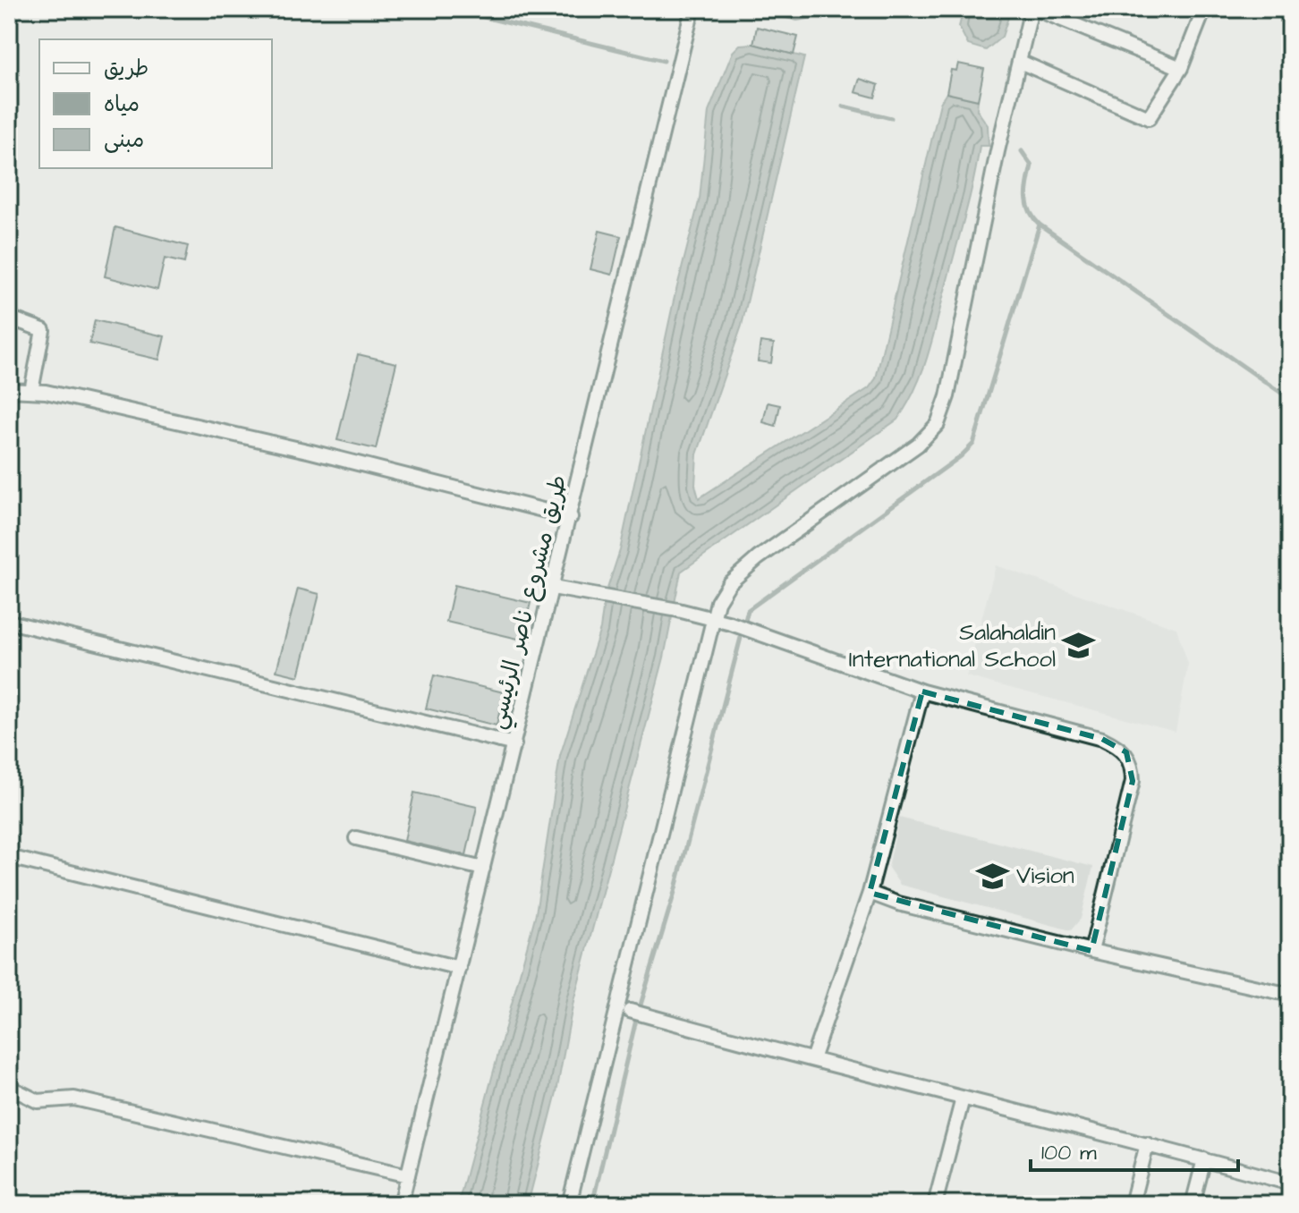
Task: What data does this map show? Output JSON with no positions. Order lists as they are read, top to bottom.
{
  "streets": {
    "street": ["طريق مشروع ناصر الرئيسي"]
  },
  "places": {
    "school or university": ["Salahaldin International School", "Vision"]
  },
  "legend": ["طريق", "مياه", "مبنى"],
  "scale_bar": "100 m"
}
